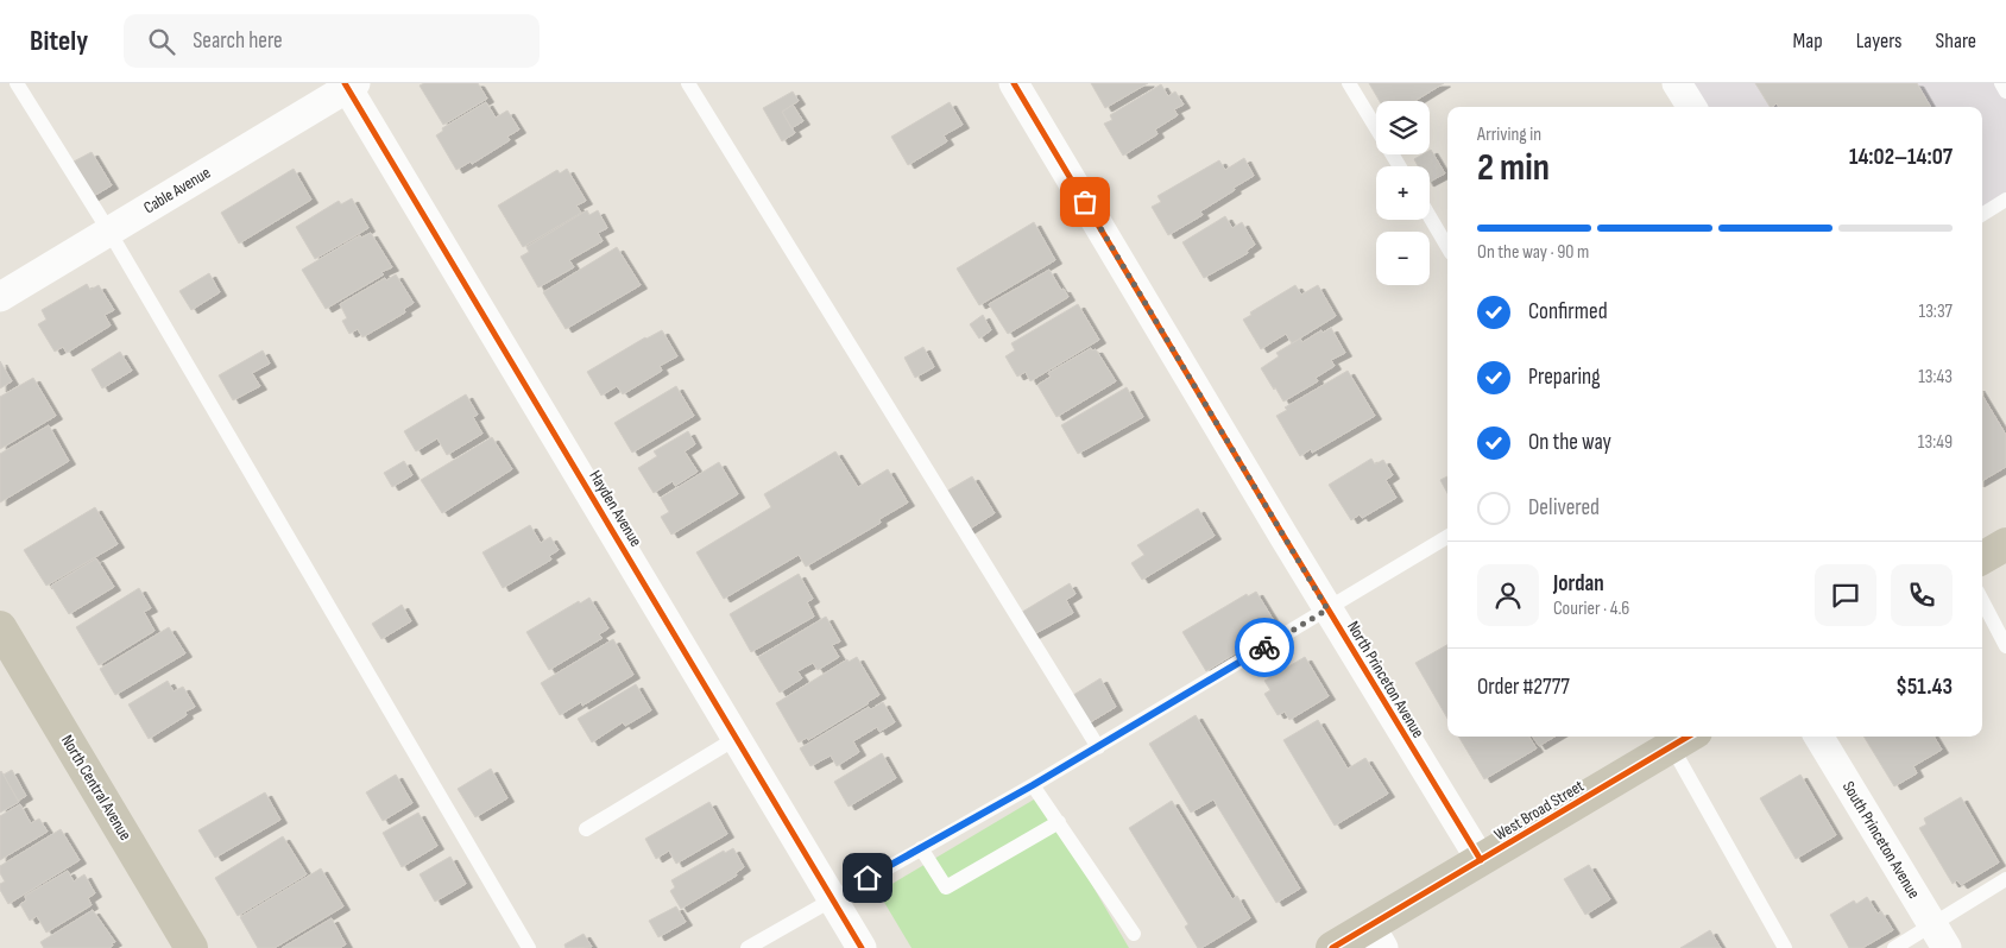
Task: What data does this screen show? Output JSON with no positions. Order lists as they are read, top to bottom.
{
  "streets": {
    "main road": ["North Central Avenue", "West Broad Street"],
    "street": [
      "Cable Avenue",
      "Hayden Avenue",
      "North Princeton Avenue",
      "South Princeton Avenue"
    ]
  },
  "crossings": [
    ["Cable Avenue", "Hayden Avenue"],
    ["North Princeton Avenue", "West Broad Street"]
  ],
  "page": {
    "header": "Bitely",
    "search": "Search here",
    "nav": ["Map", "Layers", "Share"],
    "map_buttons": ["+", "−"],
    "heading": ["2 min", "Arriving in", "14:02–14:07"],
    "panel": [
      "Jordan",
      "Courier · 4.6",
      "Order #2777",
      "$51.43"
    ],
    "bar": "On the way · 90 m",
    "list": [
      ["Confirmed", "13:37"],
      ["Preparing", "13:43"],
      ["On the way", "13:49"],
      "Delivered"
    ]
  }
}
